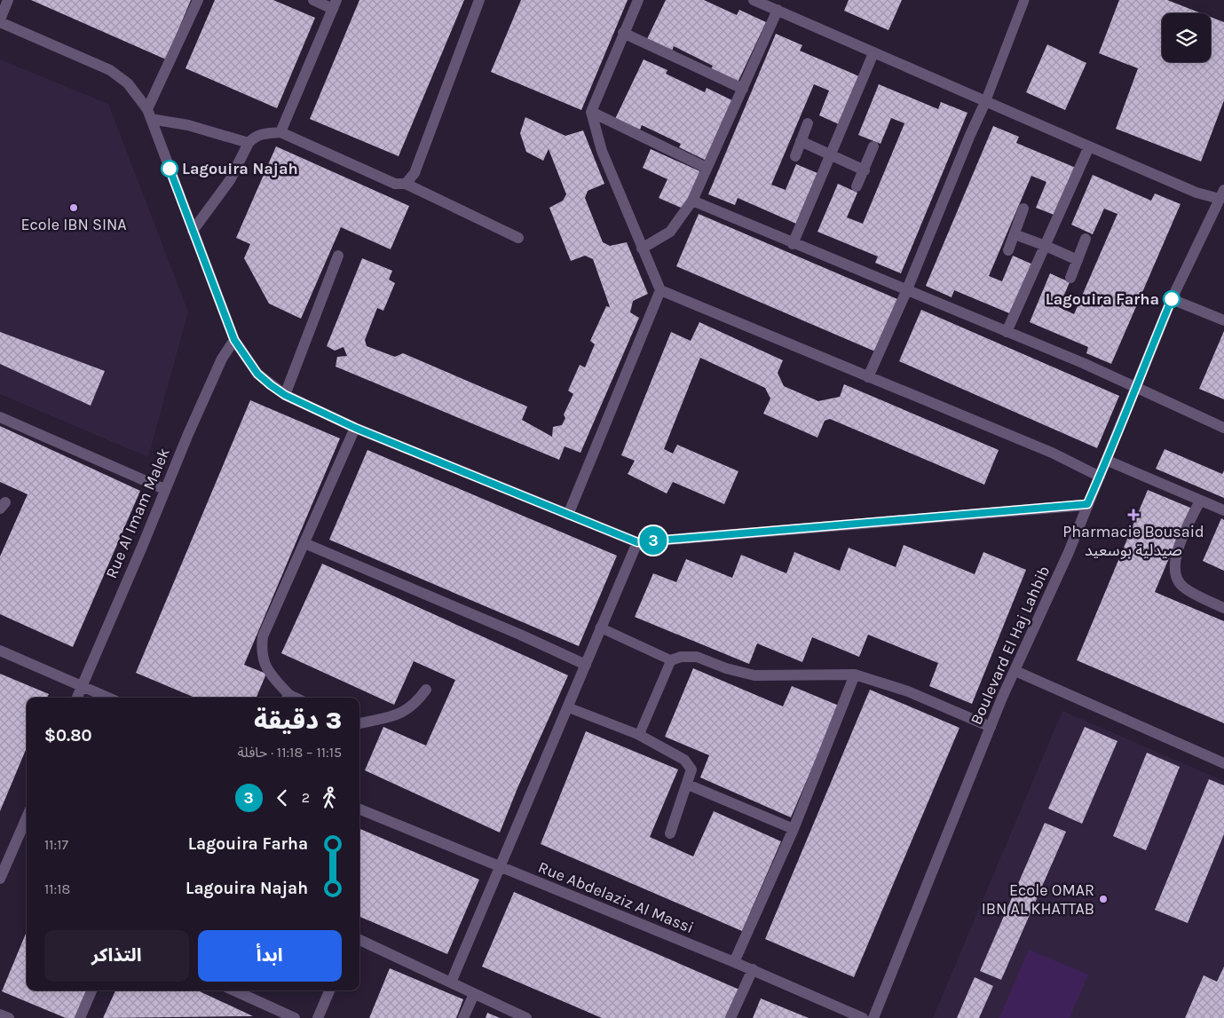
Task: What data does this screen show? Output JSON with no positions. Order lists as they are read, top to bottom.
{
  "streets": {
    "street": ["Rue Al Imam Malek", "Boulevard El Haj Lahbib", "Rue Abdelaziz Al Massi"]
  },
  "places": {
    "other": [
      "Lagouira Najah",
      "Ecole IBN SINA",
      "Lagouira Farha",
      "Ecole OMAR IBN AL KHATTAB"
    ],
    "health": ["Pharmacie Bousaid صيدلية بوسعيد"]
  },
  "lines": ["bus line 3"],
  "page": {
    "on_map": "3",
    "heading": ["3 دقيقة", "11:15 – 11:18 · حافلة", "$0.80"],
    "legs": ["2", "3"],
    "list": [
      {
        "name": "Lagouira Farha",
        "value": "11:17"
      },
      {
        "name": "Lagouira Najah",
        "value": "11:18"
      }
    ],
    "buttons": ["ابدأ", "التذاكر"]
  }
}
